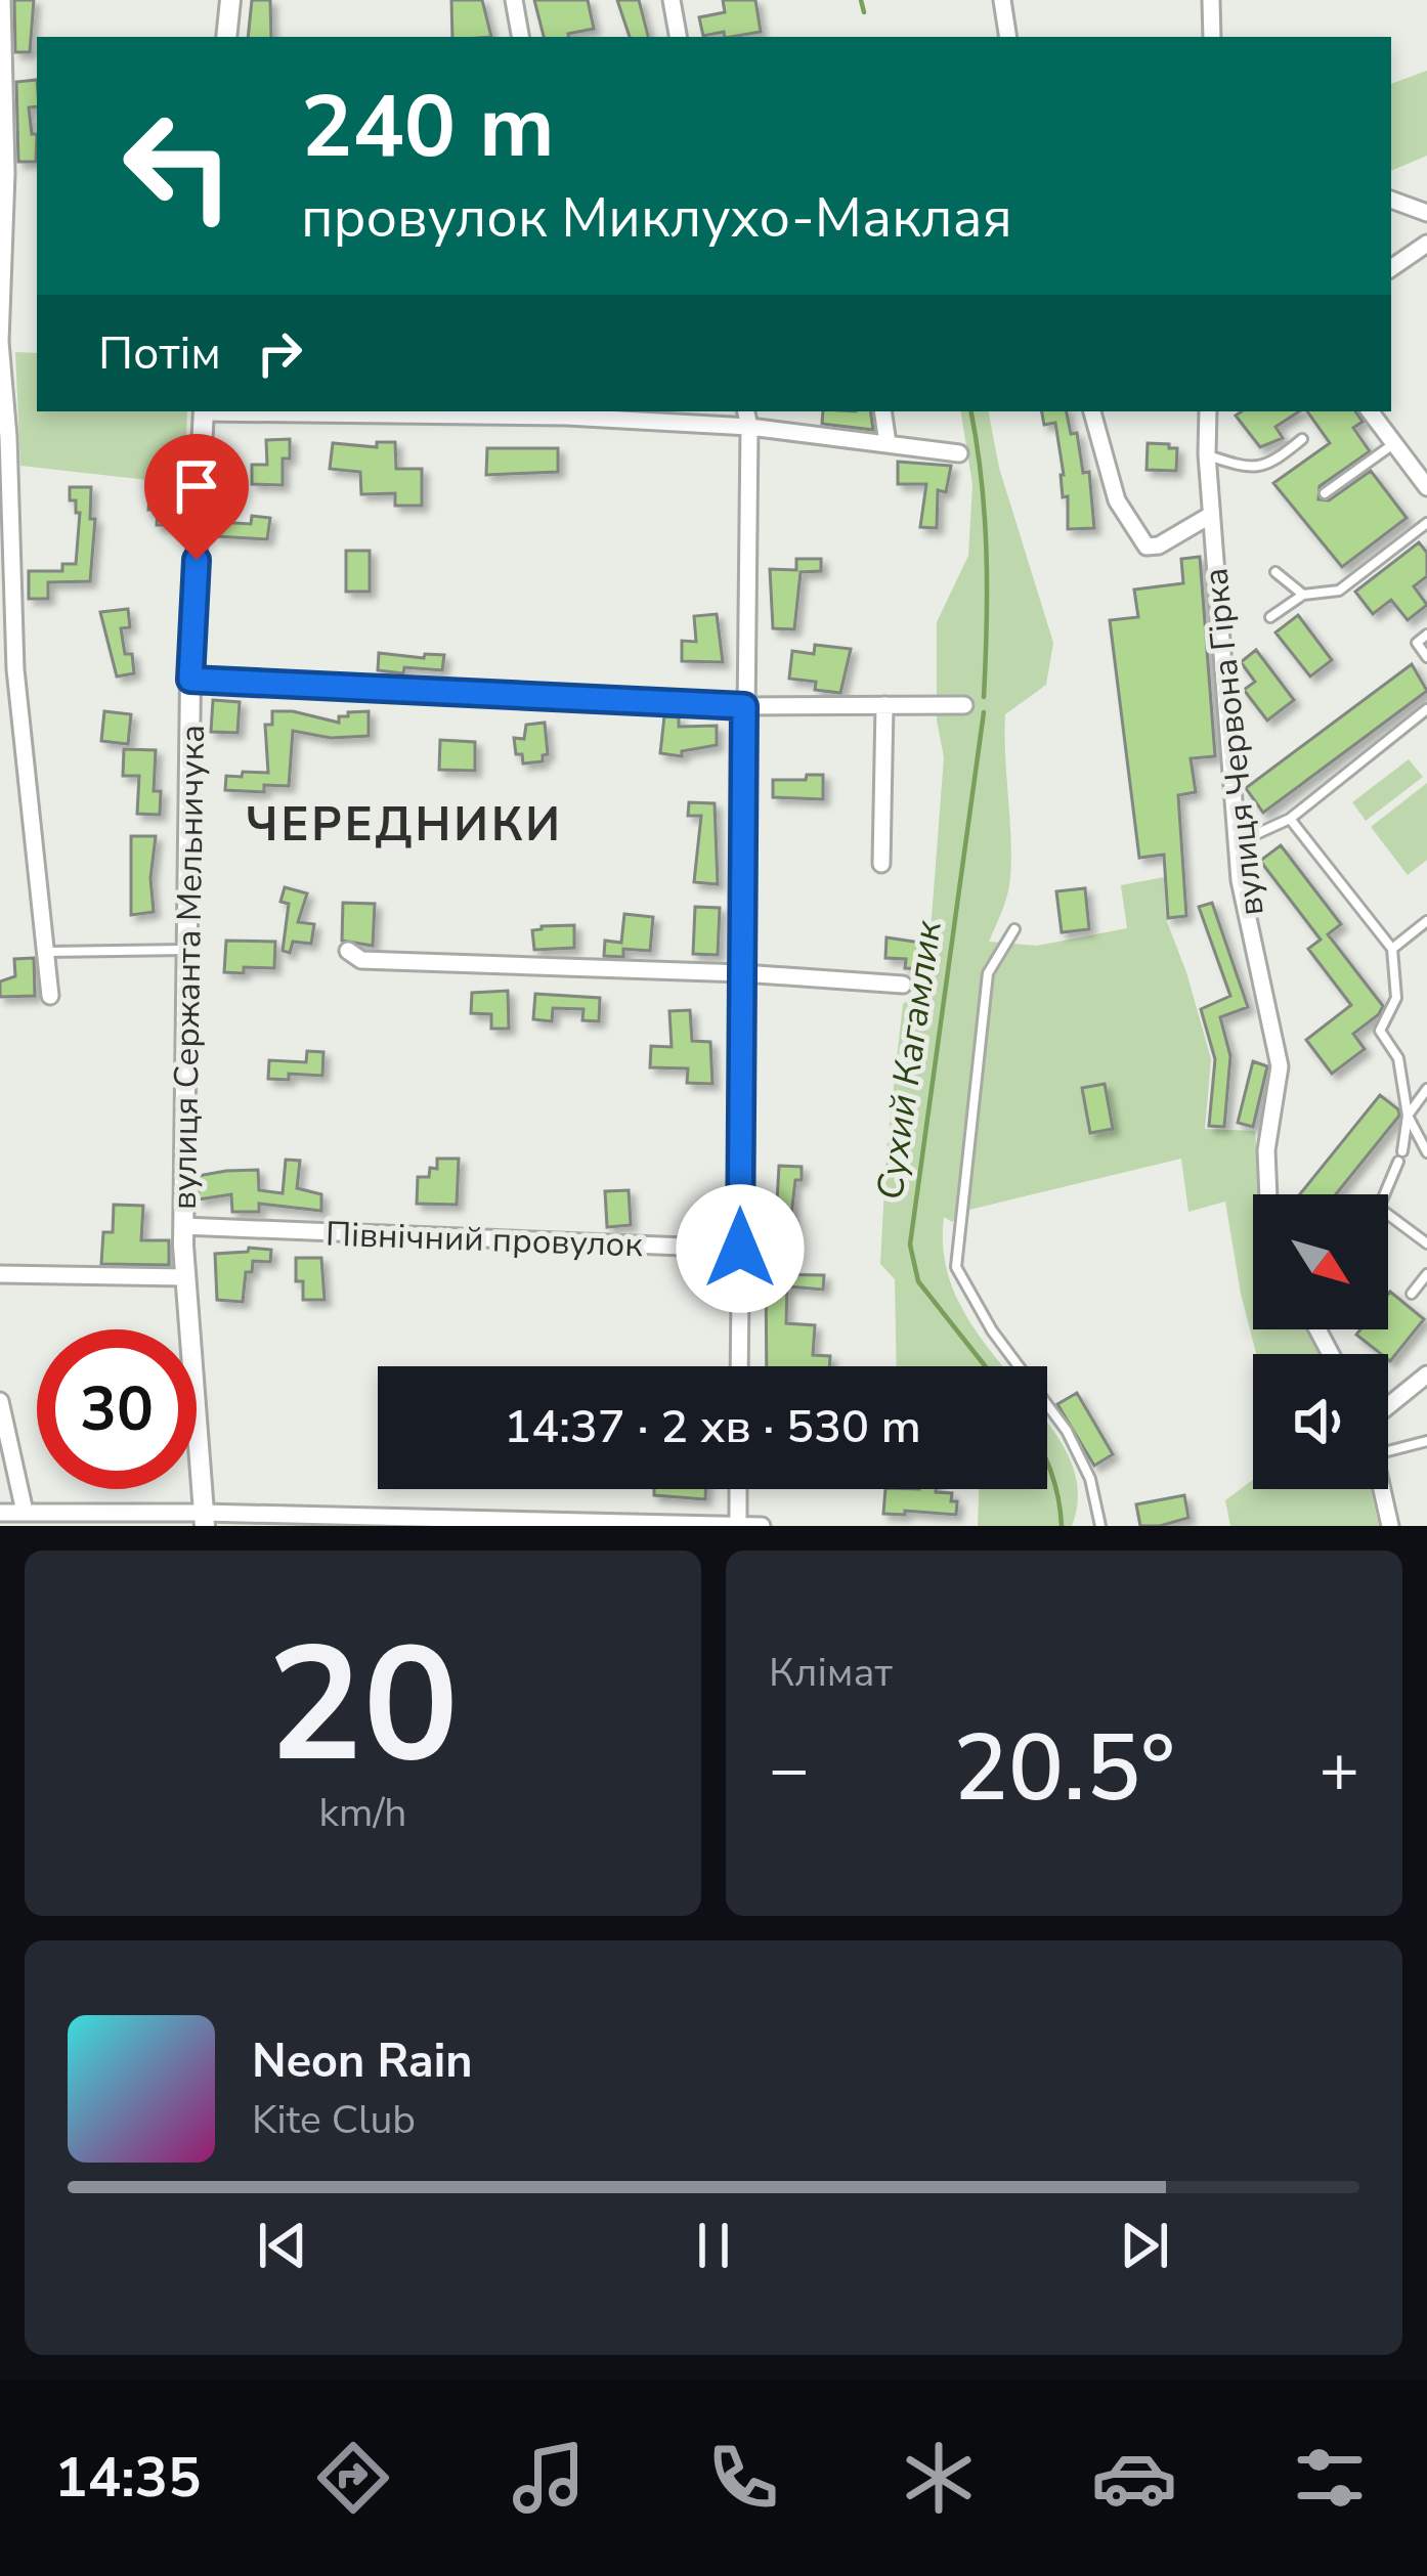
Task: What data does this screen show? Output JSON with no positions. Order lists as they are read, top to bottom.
{
  "streets": {
    "street": ["вулиця Червона Гірка", "вулиця Сержанта Мельничука", "Північний провулок"]
  },
  "crossings": [
    ["вулиця Сержанта Мельничука", "Північний провулок"]
  ],
  "districts": ["ЧЕРЕДНИКИ"],
  "water": ["Сухий Кагамлик"],
  "north": "bottom right",
  "page": {
    "turn": ["240 m", "провулок Миклухо-Маклая"],
    "then": "Потім",
    "limit": "30",
    "trip": "14:37 · 2 хв · 530 m",
    "tile": [
      ["20", "km/h"],
      "Клімат"
    ],
    "heat": ["−", "20.5°", "+"],
    "song": ["Neon Rain", "Kite Club"],
    "tabs": "14:35"
  }
}
